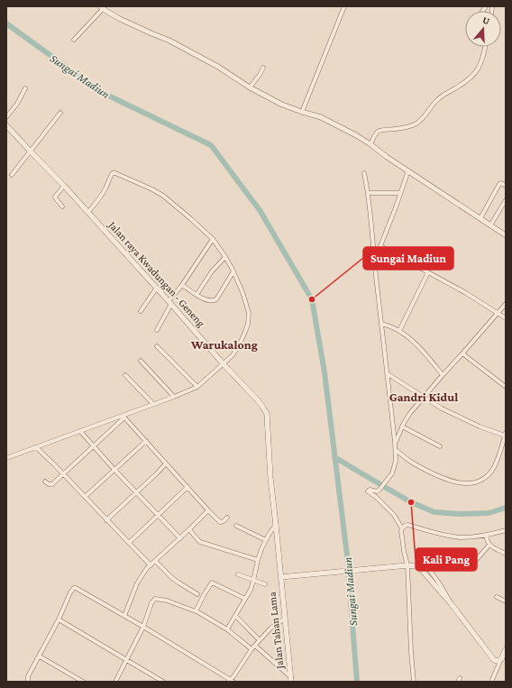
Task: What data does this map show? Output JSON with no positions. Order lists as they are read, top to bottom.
{
  "streets": {
    "main road": ["Jalan raya Kwadungan - Geneng", "Jalan Tahan Lama"]
  },
  "crossings": [
    ["Jalan raya Kwadungan - Geneng", "Jalan Tahan Lama"]
  ],
  "districts": ["Warukalong", "Gandri Kidul"],
  "water": ["Sungai Madiun"],
  "places": ["Sungai Madiun", "Kali Pang"],
  "north": "top"
}
